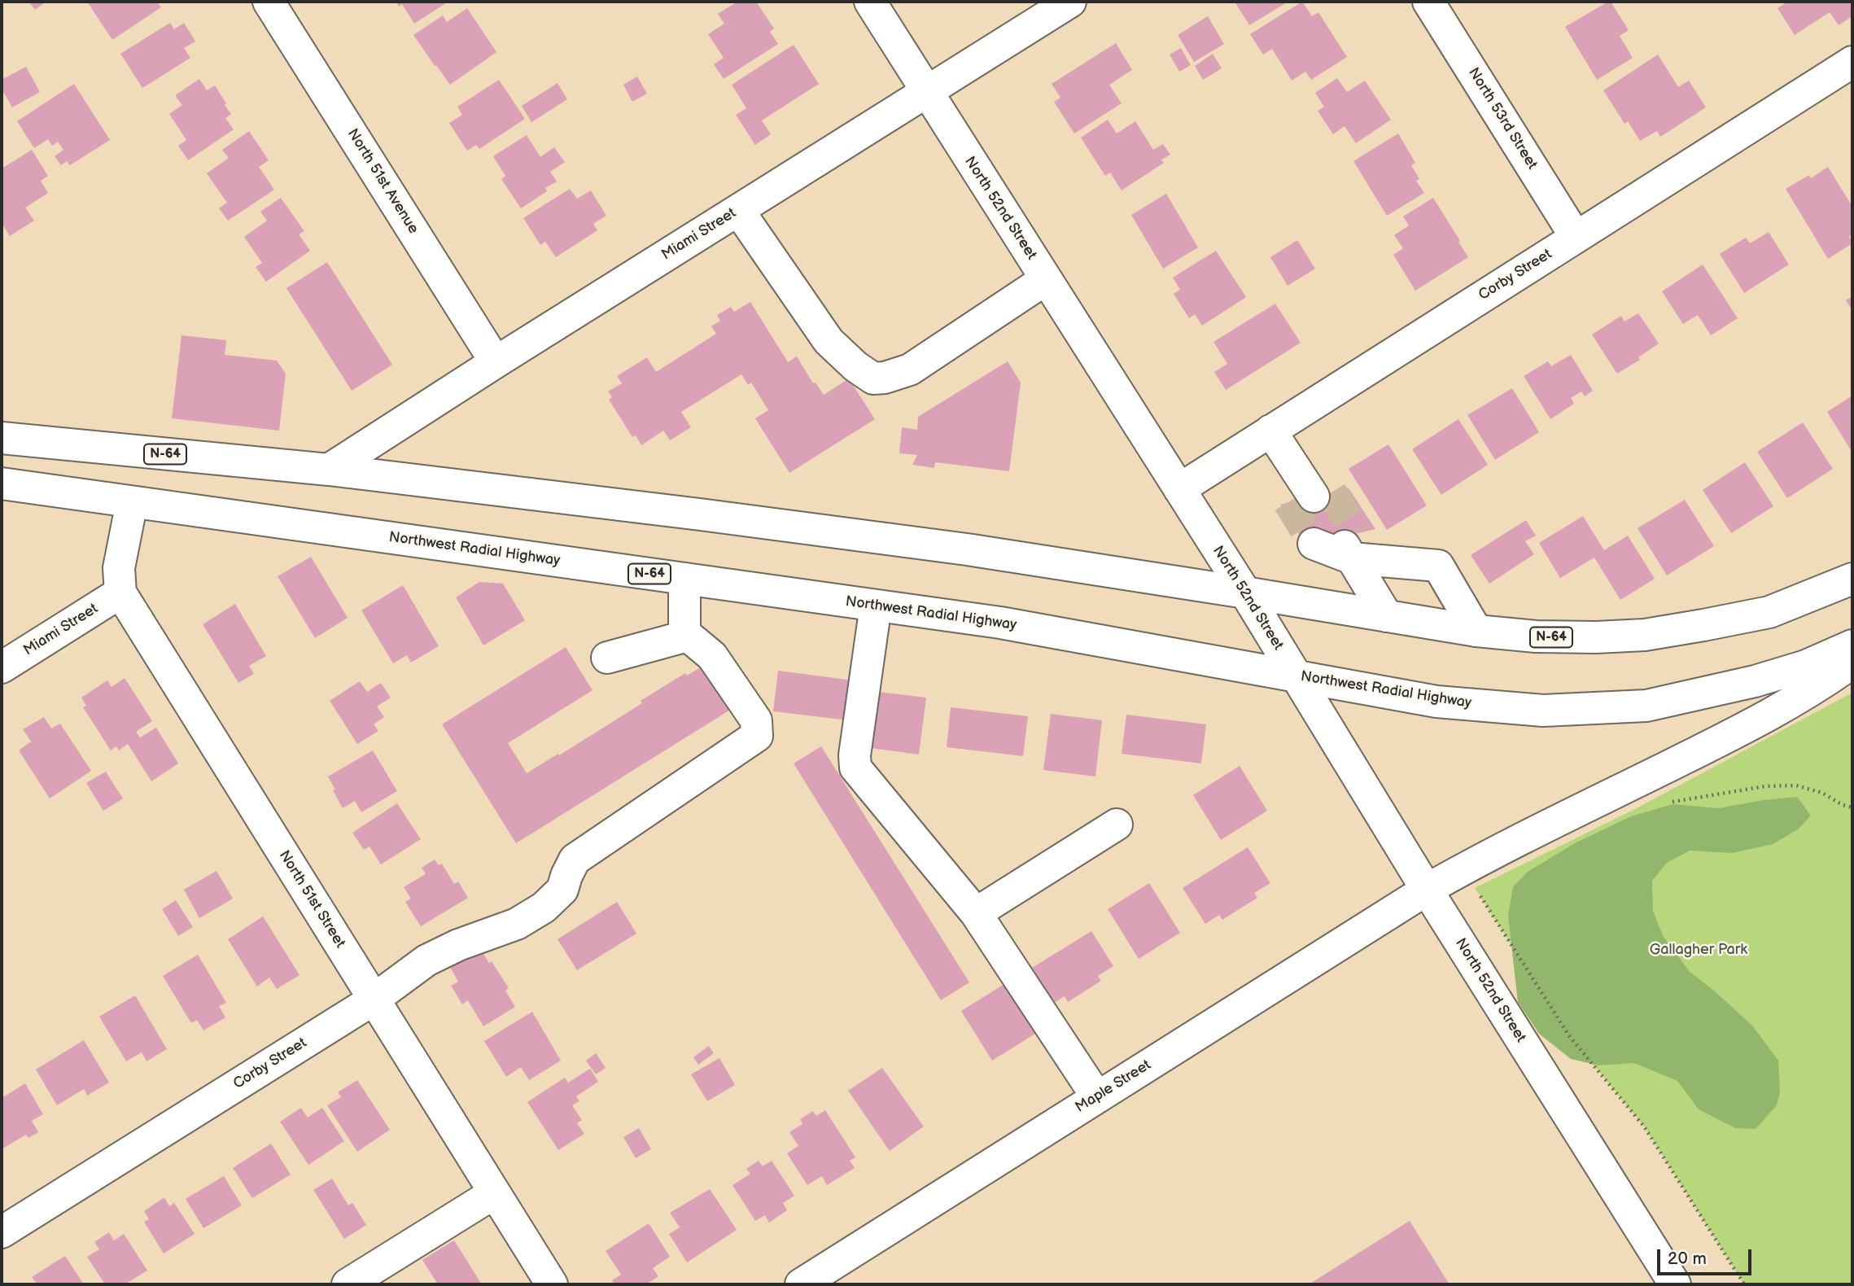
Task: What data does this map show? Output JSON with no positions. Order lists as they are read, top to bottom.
{
  "streets": {
    "street": [
      "North 53rd Street",
      "North 51st Avenue",
      "North 52nd Street",
      "Miami Street",
      "Corby Street",
      "N-64",
      "Northwest Radial Highway",
      "North 51st Street",
      "Maple Street"
    ]
  },
  "crossings": [
    ["North 53rd Street", "Corby Street"],
    ["North 51st Avenue", "Miami Street"],
    ["North 52nd Street", "Miami Street"],
    ["North 52nd Street", "Corby Street"],
    ["North 52nd Street", "N-64"],
    ["North 52nd Street", "Northwest Radial Highway"],
    ["North 52nd Street", "Maple Street"],
    ["Miami Street", "N-64"],
    ["Miami Street", "North 51st Street"],
    ["Corby Street", "North 51st Street"]
  ],
  "parks": ["Gallagher Park"],
  "scale_bar": "20 m"
}
